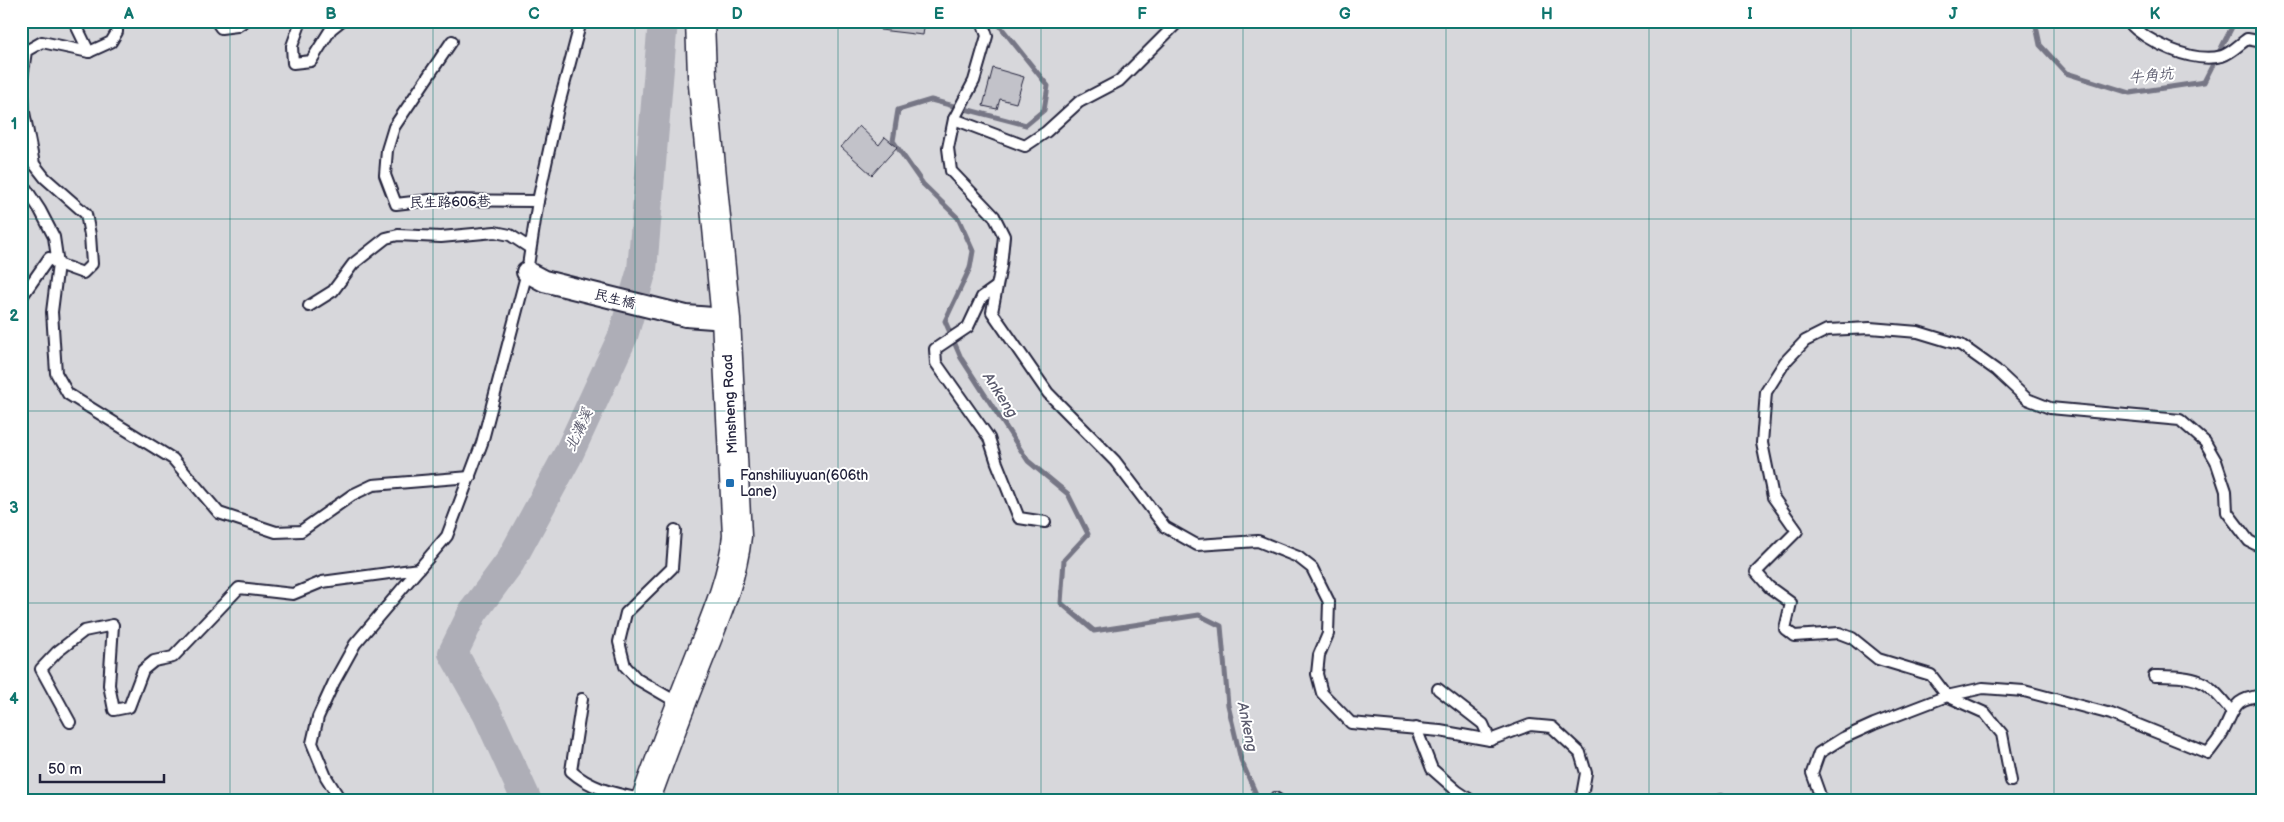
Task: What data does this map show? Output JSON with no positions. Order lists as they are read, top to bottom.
{
  "streets": {
    "street": ["民生橋", "Minsheng Road"],
    "lane": ["民生路606巷"]
  },
  "crossings": [
    ["民生橋", "Minsheng Road"]
  ],
  "water": ["牛角坑", "Ankeng", "北溝溪"],
  "places": {
    "transit": ["Fanshiliuyuan(606th Lane)"]
  },
  "scale_bar": "50 m",
  "grid": {
    "columns": [
      "A",
      "B",
      "C",
      "D",
      "E",
      "F",
      "G",
      "H",
      "I",
      "J",
      "K"
    ],
    "rows": [
      "1",
      "2",
      "3",
      "4"
    ]
  }
}
